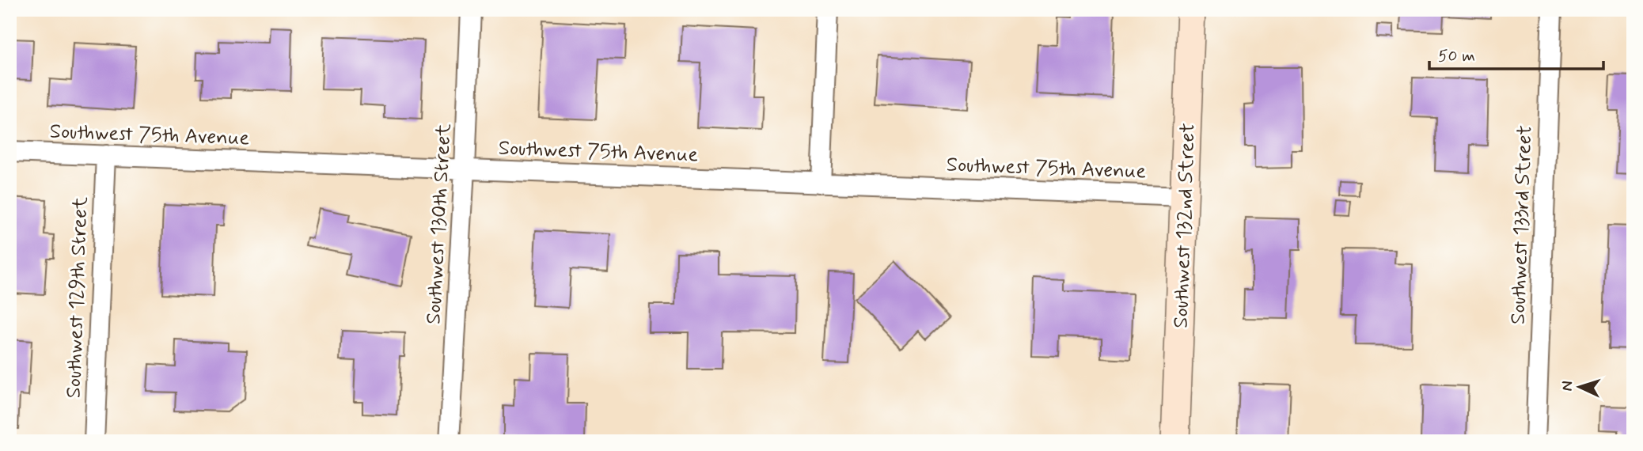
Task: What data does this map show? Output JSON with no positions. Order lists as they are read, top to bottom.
{
  "streets": {
    "street": [
      "Southwest 75th Avenue",
      "Southwest 130th Street",
      "Southwest 133rd Street",
      "Southwest 132nd Street",
      "Southwest 129th Street"
    ]
  },
  "crossings": [
    ["Southwest 75th Avenue", "Southwest 130th Street"],
    ["Southwest 75th Avenue", "Southwest 132nd Street"],
    ["Southwest 75th Avenue", "Southwest 129th Street"]
  ],
  "scale_bar": "50 m",
  "north": "left"
}
